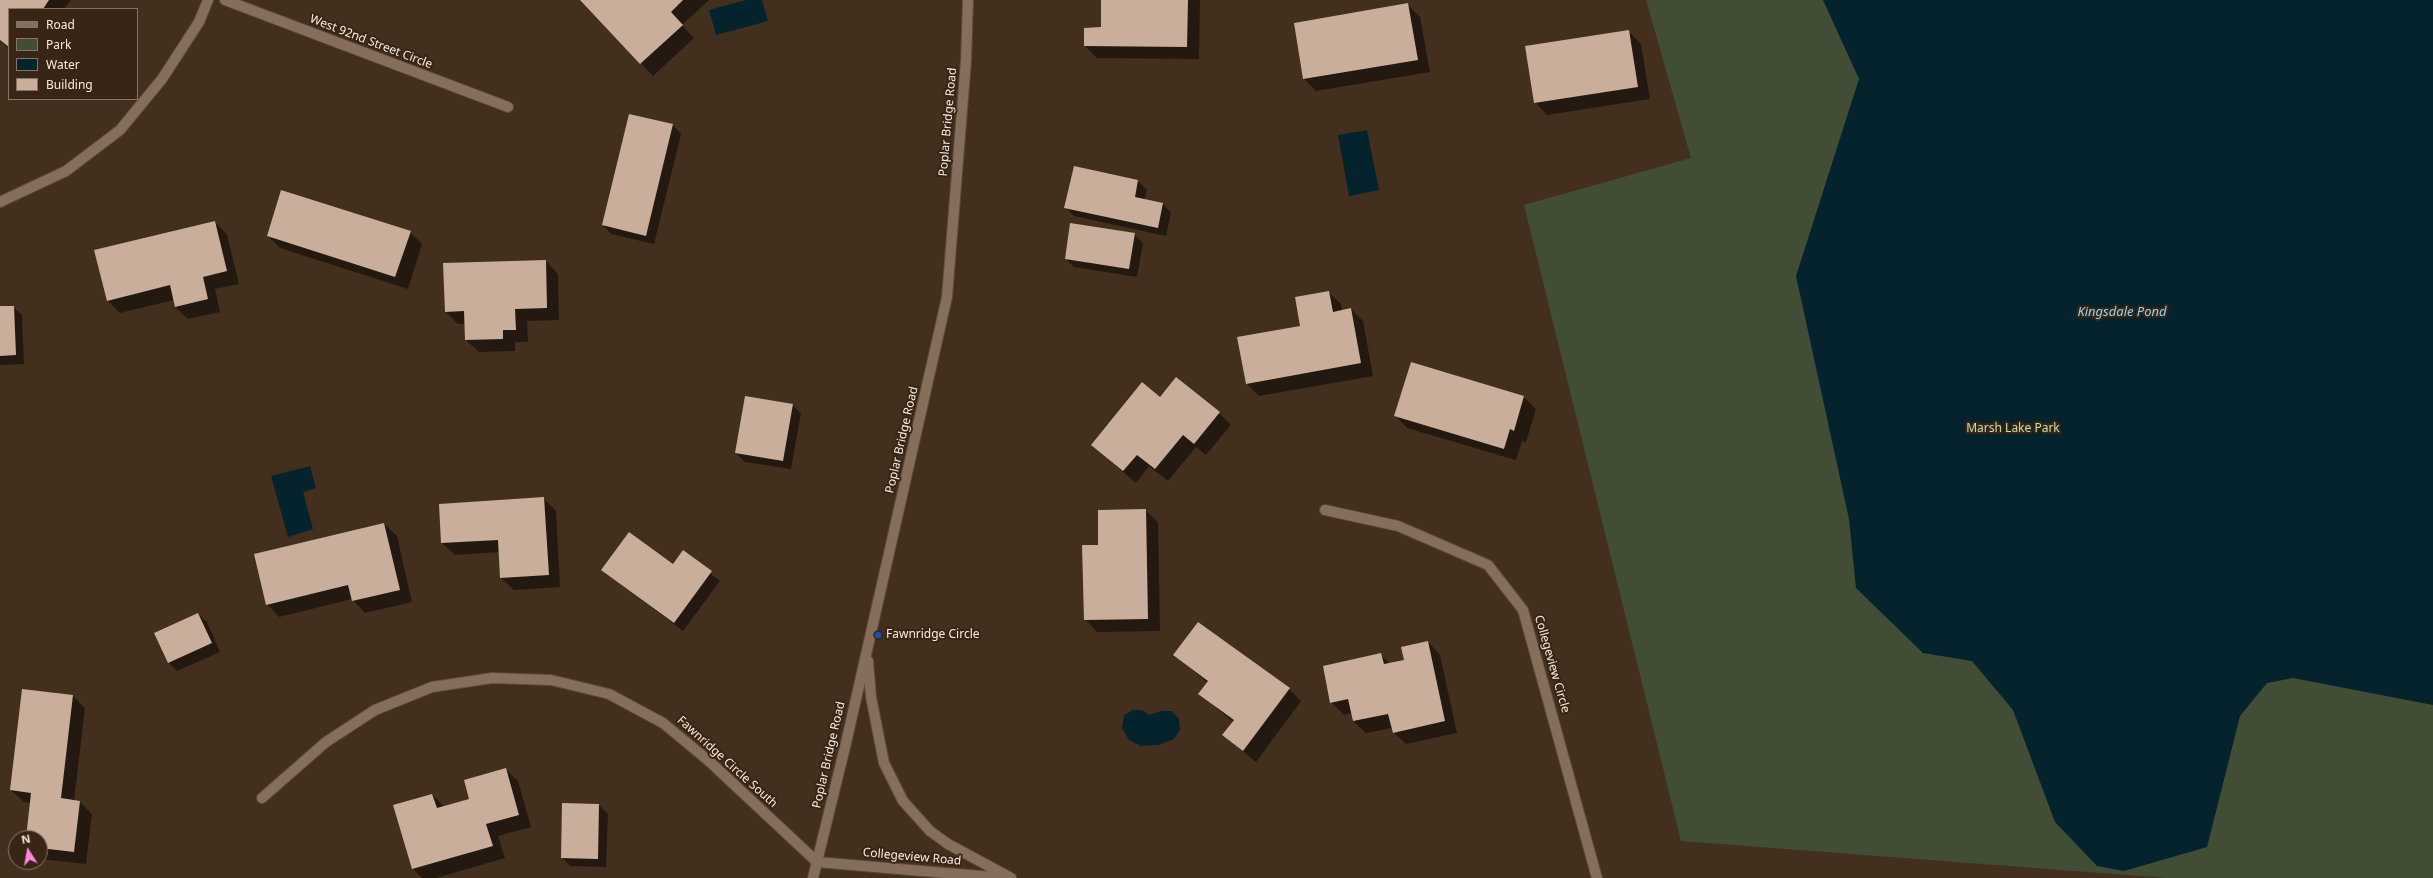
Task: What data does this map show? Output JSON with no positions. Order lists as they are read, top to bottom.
{
  "streets": {
    "street": [
      "West 92nd Street Circle",
      "Poplar Bridge Road",
      "Collegeview Circle",
      "Fawnridge Circle South",
      "Collegeview Road"
    ]
  },
  "crossings": [
    ["Poplar Bridge Road", "Fawnridge Circle South"],
    ["Poplar Bridge Road", "Collegeview Road"],
    ["Fawnridge Circle South", "Collegeview Road"]
  ],
  "water": ["Kingsdale Pond"],
  "parks": ["Marsh Lake Park"],
  "places": ["Fawnridge Circle"],
  "legend": [
    "Road",
    "Park",
    "Water",
    "Building"
  ],
  "north": "top"
}
